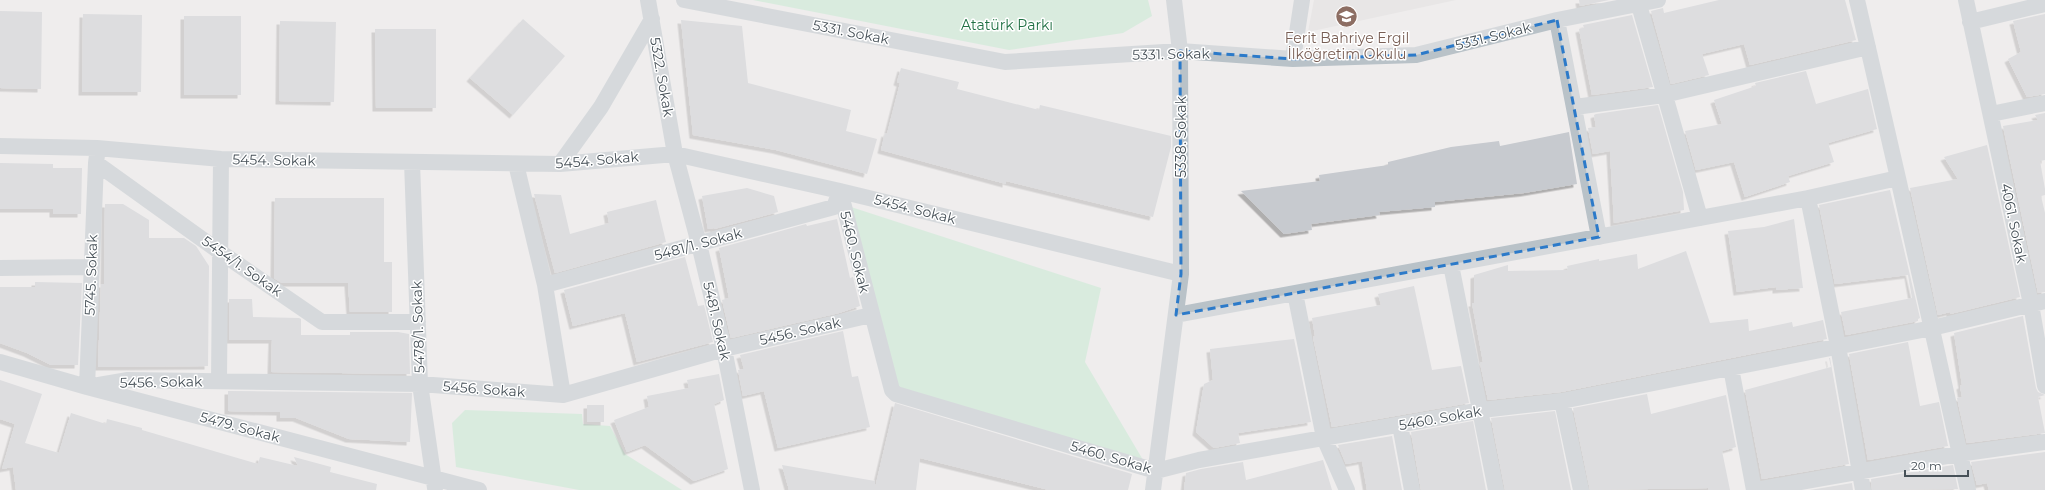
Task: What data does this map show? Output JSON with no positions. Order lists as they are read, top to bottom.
{
  "streets": {
    "street": [
      "5331. Sokak",
      "5322. Sokak",
      "5338. Sokak",
      "5454. Sokak",
      "4061. Sokak",
      "5481/1. Sokak",
      "5460. Sokak",
      "5454/1. Sokak",
      "5745. Sokak",
      "5481. Sokak",
      "5478/1. Sokak",
      "5456. Sokak",
      "5479. Sokak"
    ]
  },
  "crossings": [
    ["5331. Sokak", "5338. Sokak"],
    ["5322. Sokak", "5454. Sokak"],
    ["5322. Sokak", "5481. Sokak"],
    ["5338. Sokak", "5454. Sokak"],
    ["5338. Sokak", "5460. Sokak"],
    ["5454. Sokak", "5481/1. Sokak"],
    ["5454. Sokak", "5460. Sokak"],
    ["5454. Sokak", "5454/1. Sokak"],
    ["5454. Sokak", "5745. Sokak"],
    ["5454. Sokak", "5481. Sokak"],
    ["5454. Sokak", "5478/1. Sokak"],
    ["4061. Sokak", "5460. Sokak"],
    ["5481/1. Sokak", "5460. Sokak"],
    ["5481/1. Sokak", "5481. Sokak"],
    ["5460. Sokak", "5456. Sokak"],
    ["5454/1. Sokak", "5745. Sokak"],
    ["5454/1. Sokak", "5478/1. Sokak"],
    ["5745. Sokak", "5456. Sokak"],
    ["5745. Sokak", "5479. Sokak"],
    ["5481. Sokak", "5456. Sokak"],
    ["5478/1. Sokak", "5456. Sokak"],
    ["5478/1. Sokak", "5479. Sokak"],
    ["5456. Sokak", "5479. Sokak"]
  ],
  "parks": ["Atatürk Parkı"],
  "places": {
    "school or university": ["Ferit Bahriye Ergil İlköğretim Okulu"]
  },
  "scale_bar": "20 m"
}
